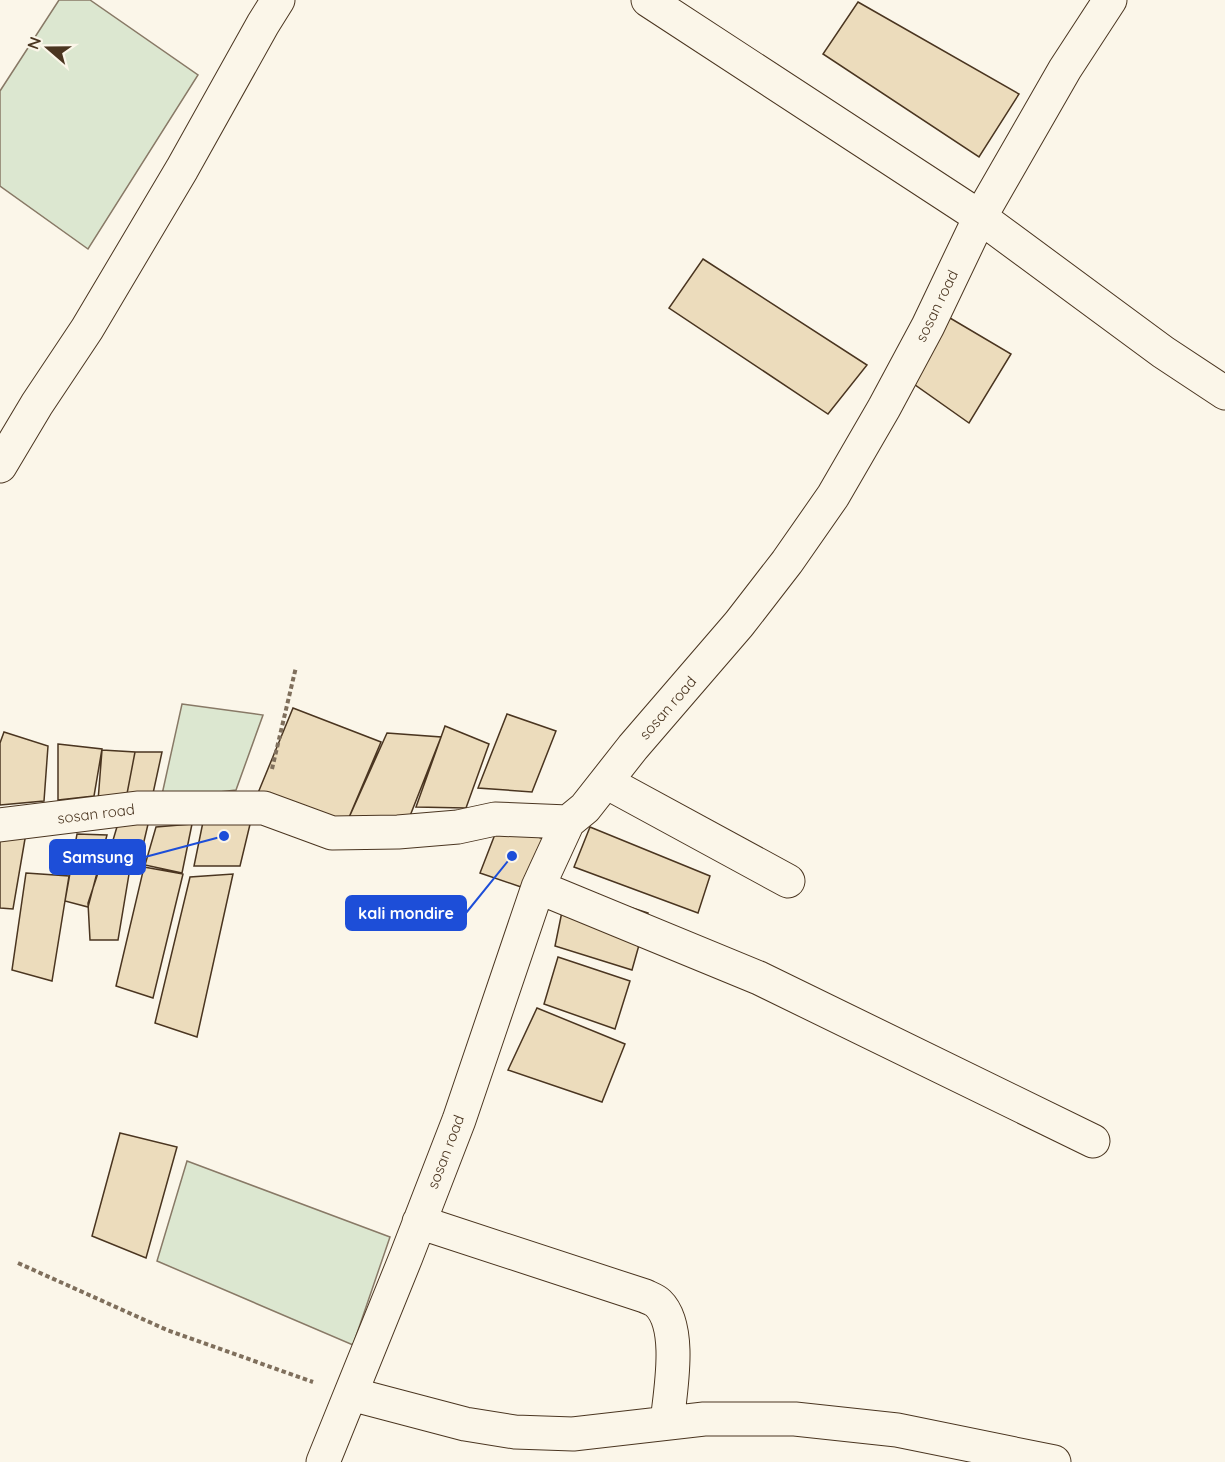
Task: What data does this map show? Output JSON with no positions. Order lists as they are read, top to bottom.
{
  "streets": {
    "street": ["sosan road"]
  },
  "places": ["Samsung", "kali mondire"],
  "north": "left"
}
